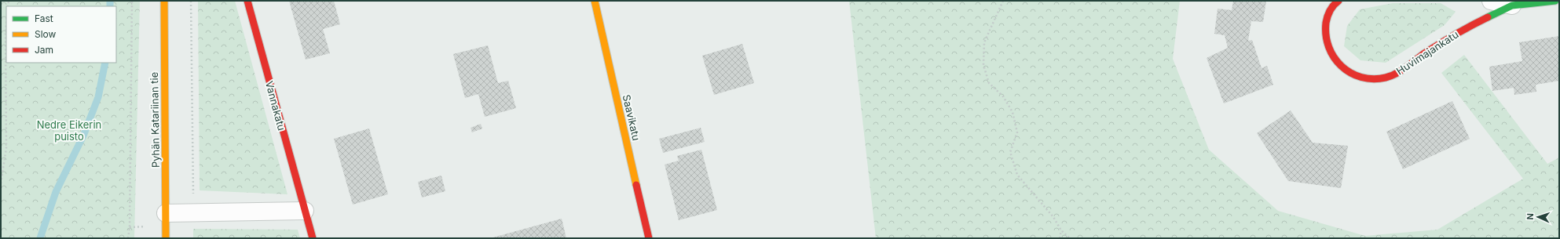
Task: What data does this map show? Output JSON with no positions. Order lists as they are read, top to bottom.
{
  "streets": {
    "street": [
      "Huvimajankatu",
      "Vannakatu",
      "Saavikatu",
      "Pyhän Katariinan tie"
    ]
  },
  "parks": ["Nedre Eikerin puisto"],
  "legend": ["Fast", "Slow", "Jam"],
  "north": "left"
}
